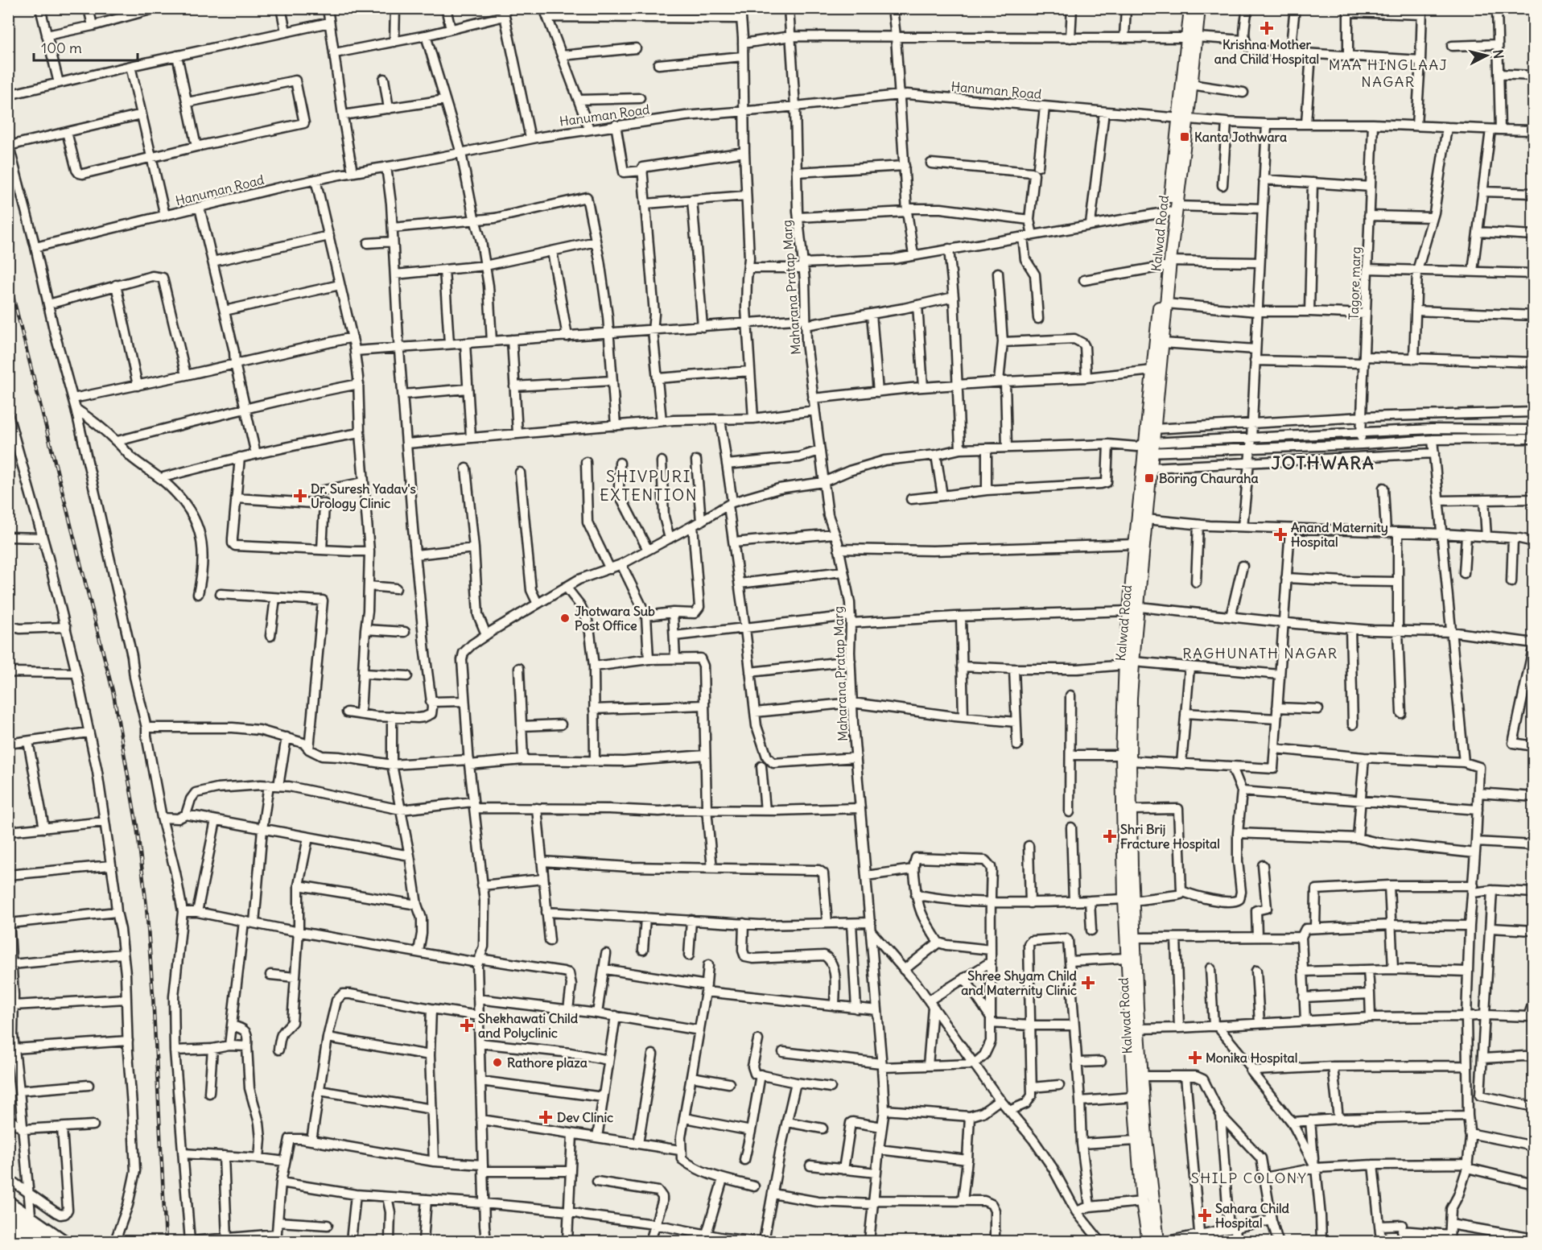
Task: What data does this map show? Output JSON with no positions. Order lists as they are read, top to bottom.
{
  "streets": {
    "main road": ["Kalwad Road"],
    "street": ["Hanuman Road", "Tagore marg", "Maharana Pratap Marg"]
  },
  "crossings": [
    ["Hanuman Road", "Kalwad Road"],
    ["Hanuman Road", "Tagore marg"],
    ["Hanuman Road", "Maharana Pratap Marg"]
  ],
  "districts": [
    "MAA HINGLAAJ NAGAR",
    "JOTHWARA",
    "SHIVPURI EXTENTION",
    "RAGHUNATH NAGAR",
    "SHILP COLONY"
  ],
  "places": {
    "health": [
      "Krishna Mother and Child Hospital",
      "Dr. Suresh Yadav's Urology Clinic",
      "Anand Maternity Hospital",
      "Shri Brij Fracture Hospital",
      "Shree Shyam Child and Maternity Clinic",
      "Shekhawati Child and Polyclinic",
      "Monika Hospital",
      "Dev Clinic",
      "Sahara Child Hospital"
    ],
    "transit": ["Kanta Jothwara", "Boring Chauraha"],
    "other": ["Jhotwara Sub Post Office", "Rathore plaza"]
  },
  "scale_bar": "100 m",
  "north": "right"
}
